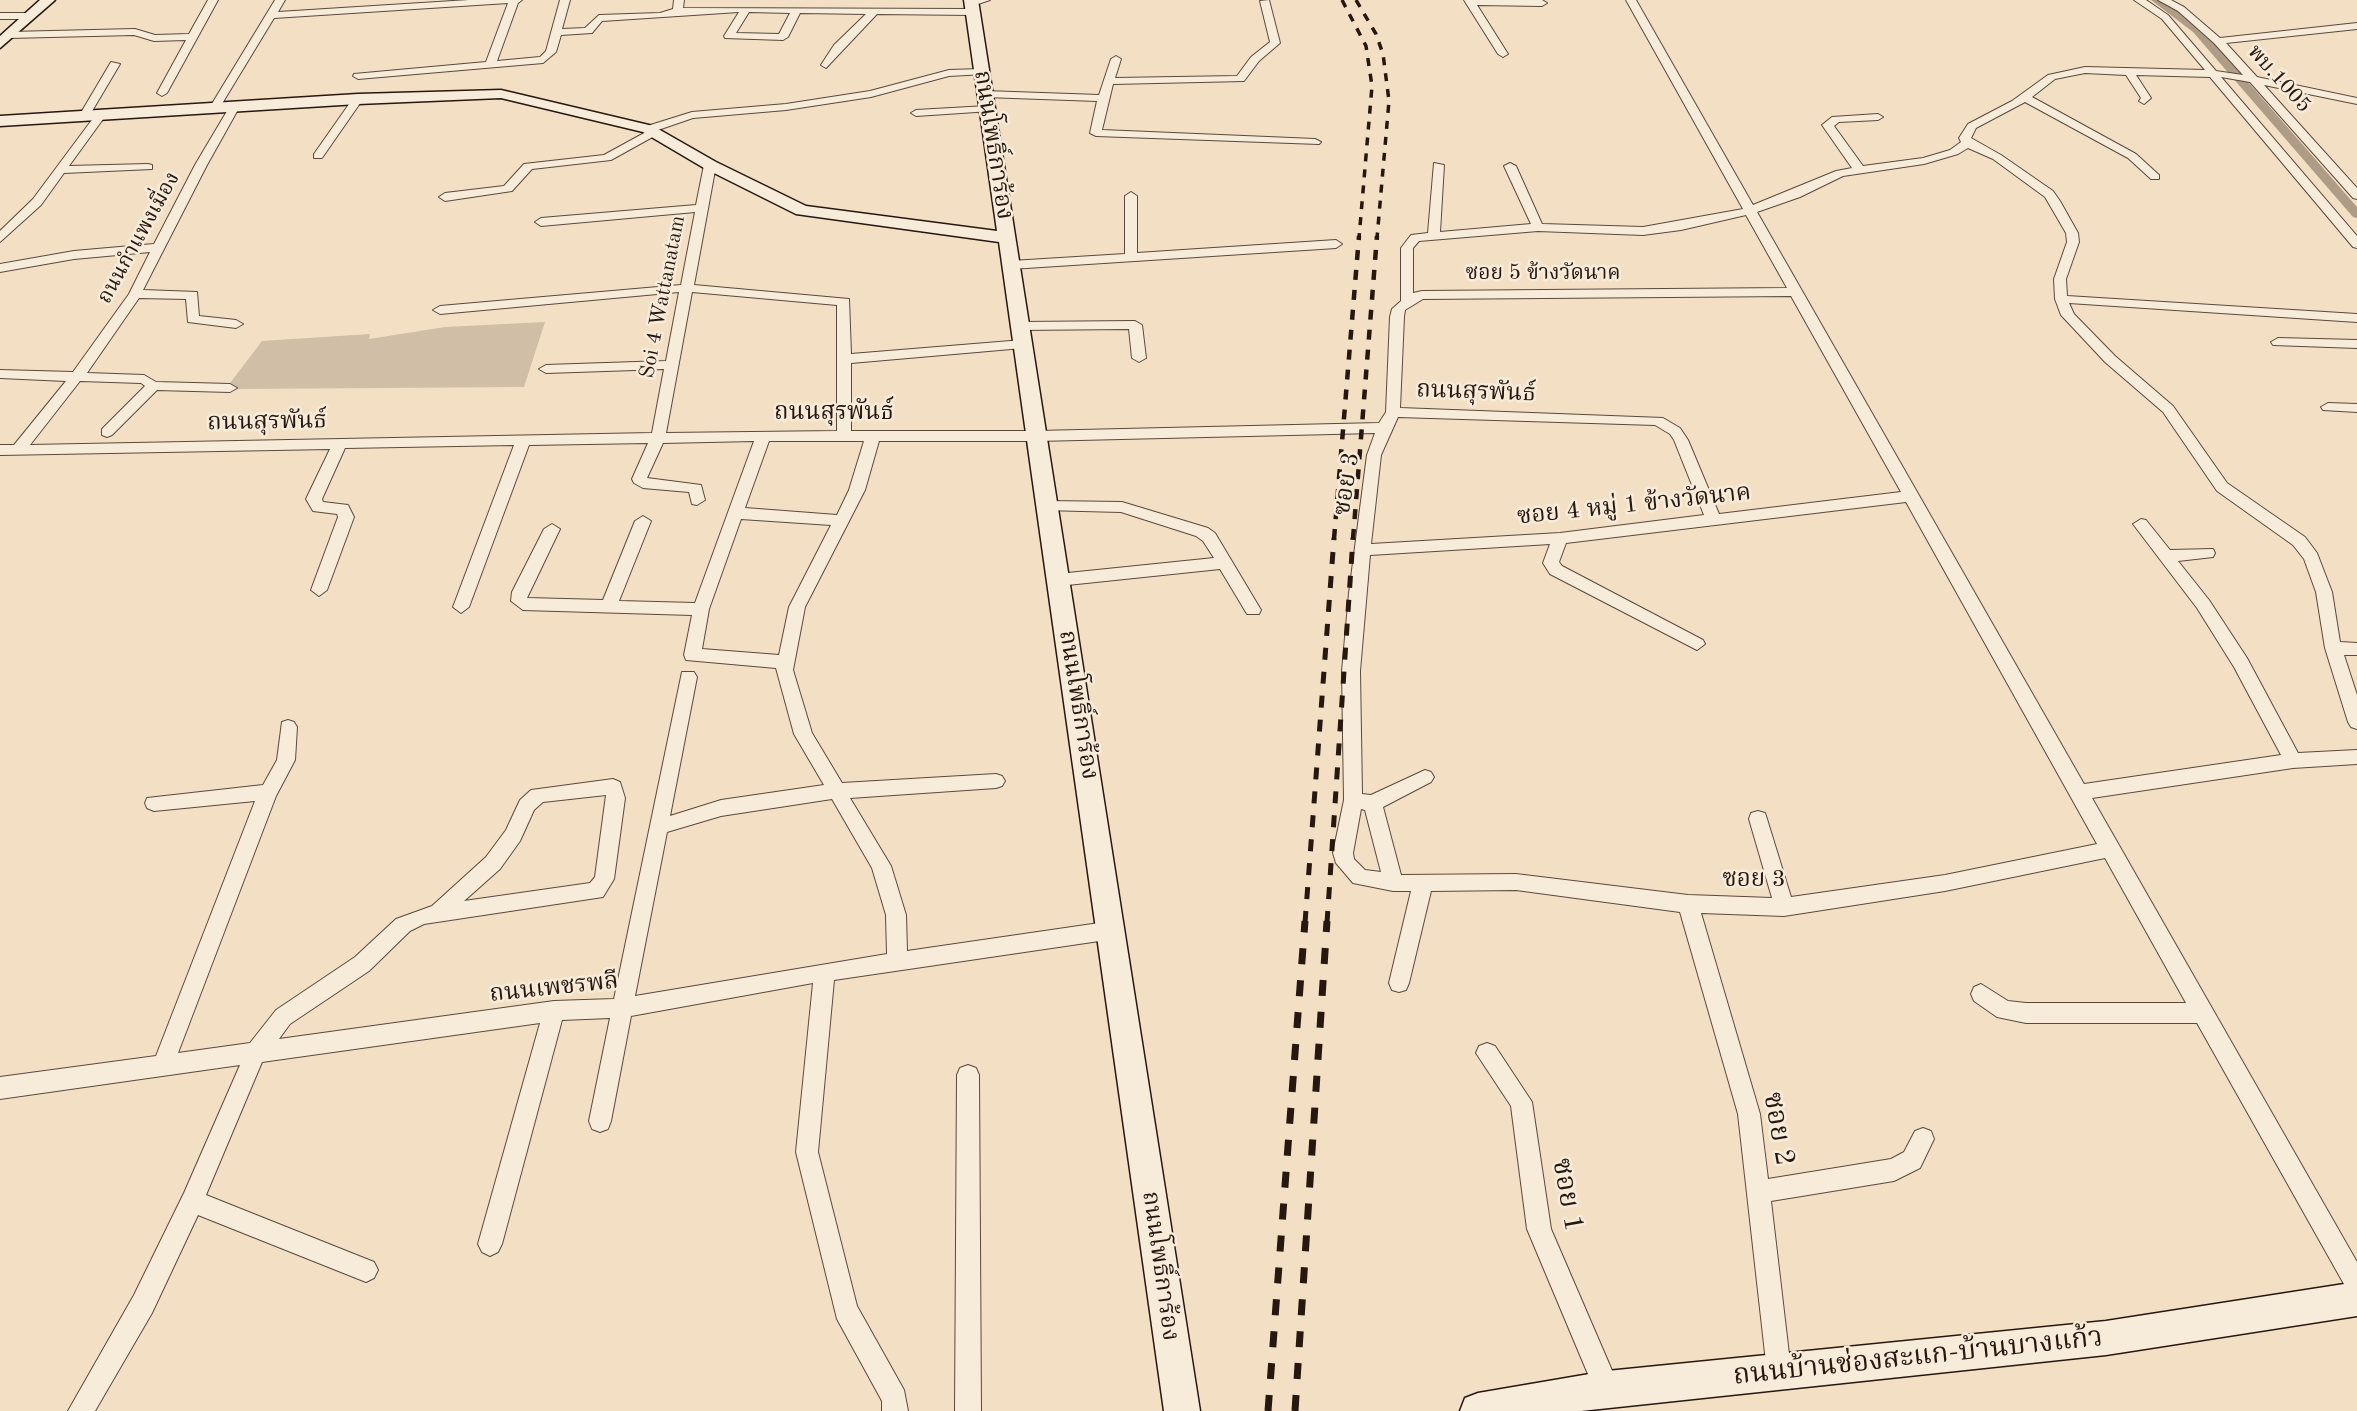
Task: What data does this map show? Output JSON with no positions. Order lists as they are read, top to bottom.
{
  "streets": {
    "street": [
      "พบ.1005",
      "ถนนโพธิ์การ้อง",
      "ถนนกำแพงเมี่อง",
      "ซอย 5 ข้างวัดนาค",
      "Soi 4 Wattanatam",
      "ถนนสุรพันธ์",
      "ซอย 3",
      "ซอย 4 หมู่ 1 ข้างวัดนาค",
      "ถนนเพชรพลี",
      "ซอย 2",
      "ซอย 1",
      "ถนนบ้านช่องสะแก-บ้านบางแก้ว"
    ]
  },
  "crossings": [
    ["ถนนโพธิ์การ้อง", "ถนนสุรพันธ์"],
    ["ถนนโพธิ์การ้อง", "ถนนเพชรพลี"],
    ["ถนนกำแพงเมี่อง", "ถนนสุรพันธ์"],
    ["Soi 4 Wattanatam", "ถนนสุรพันธ์"],
    ["ถนนสุรพันธ์", "ซอย 3"],
    ["ถนนสุรพันธ์", "ซอย 4 หมู่ 1 ข้างวัดนาค"],
    ["ซอย 3", "ซอย 4 หมู่ 1 ข้างวัดนาค"],
    ["ซอย 3", "ซอย 2"],
    ["ซอย 2", "ถนนบ้านช่องสะแก-บ้านบางแก้ว"],
    ["ซอย 1", "ถนนบ้านช่องสะแก-บ้านบางแก้ว"]
  ]
}
